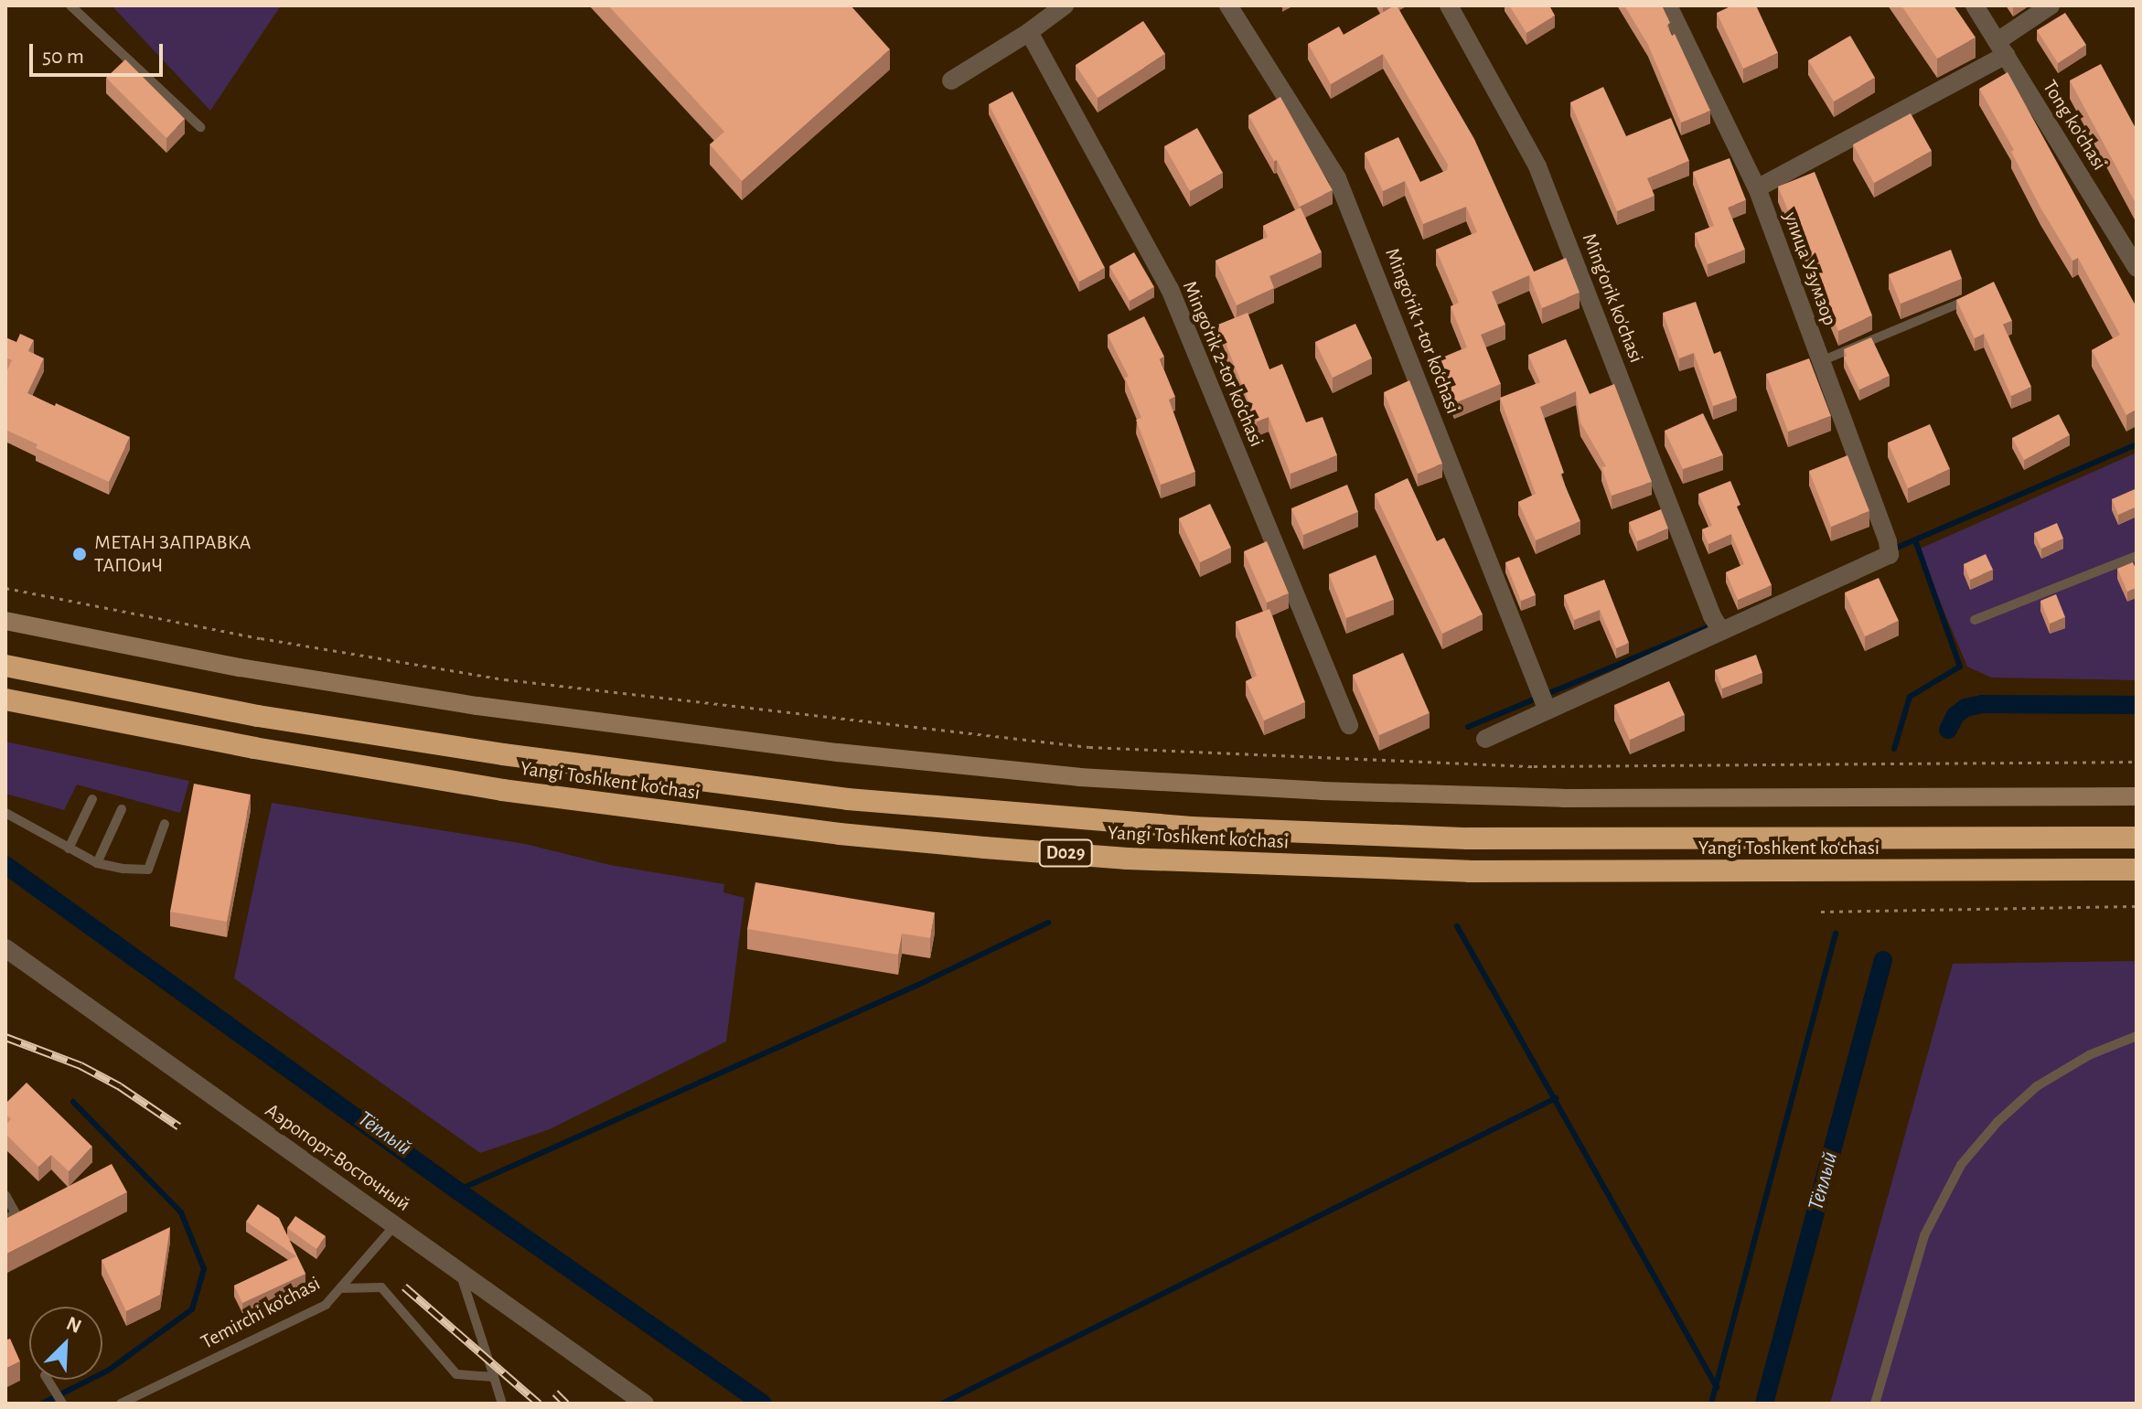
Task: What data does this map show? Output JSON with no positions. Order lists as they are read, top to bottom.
{
  "streets": {
    "highway": ["Yangi Toshkent ko‘chasi", "D029"],
    "street": [
      "Tong ko'chasi",
      "улица Узумзор",
      "Ming'orik ko'chasi",
      "Mingo‘rik 1-tor ko‘chasi",
      "Mingo‘rik 2-tor ko‘chasi",
      "Аэропорт-Восточный"
    ],
    "lane": ["Temirchi ko'chasi"]
  },
  "crossings": [
    ["улица Узумзор", "Ming'orik ko'chasi"],
    ["Аэропорт-Восточный", "Temirchi ko'chasi"]
  ],
  "water": ["Тёплый"],
  "places": ["МЕТАН ЗАПРАВКА ТАПОиЧ"],
  "scale_bar": "50 m",
  "north": "top right"
}
